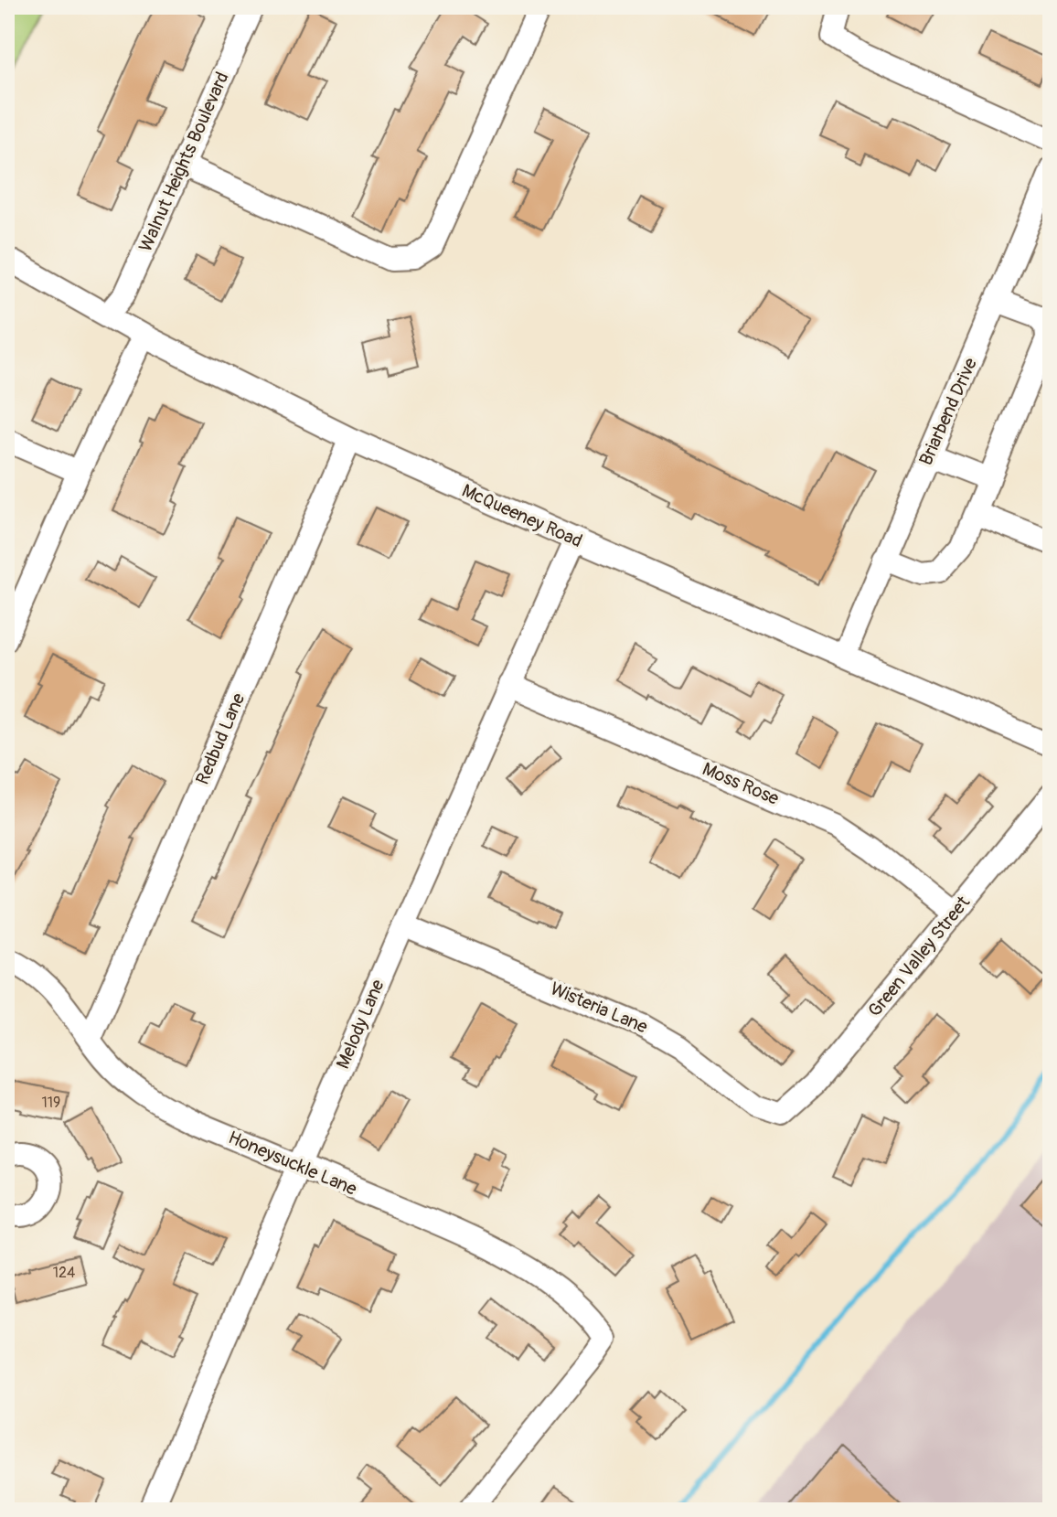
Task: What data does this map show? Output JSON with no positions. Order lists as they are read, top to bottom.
{
  "streets": {
    "street": [
      "Walnut Heights Boulevard",
      "Briarbend Drive",
      "McQueeney Road",
      "Redbud Lane",
      "Moss Rose",
      "Green Valley Street",
      "Wisteria Lane",
      "Melody Lane",
      "Honeysuckle Lane"
    ]
  },
  "crossings": [
    ["Walnut Heights Boulevard", "McQueeney Road"],
    ["Briarbend Drive", "McQueeney Road"],
    ["McQueeney Road", "Redbud Lane"],
    ["McQueeney Road", "Melody Lane"],
    ["Redbud Lane", "Honeysuckle Lane"],
    ["Moss Rose", "Green Valley Street"],
    ["Moss Rose", "Melody Lane"],
    ["Green Valley Street", "Wisteria Lane"],
    ["Wisteria Lane", "Melody Lane"],
    ["Melody Lane", "Honeysuckle Lane"]
  ],
  "house_numbers": ["119", "124"]
}
